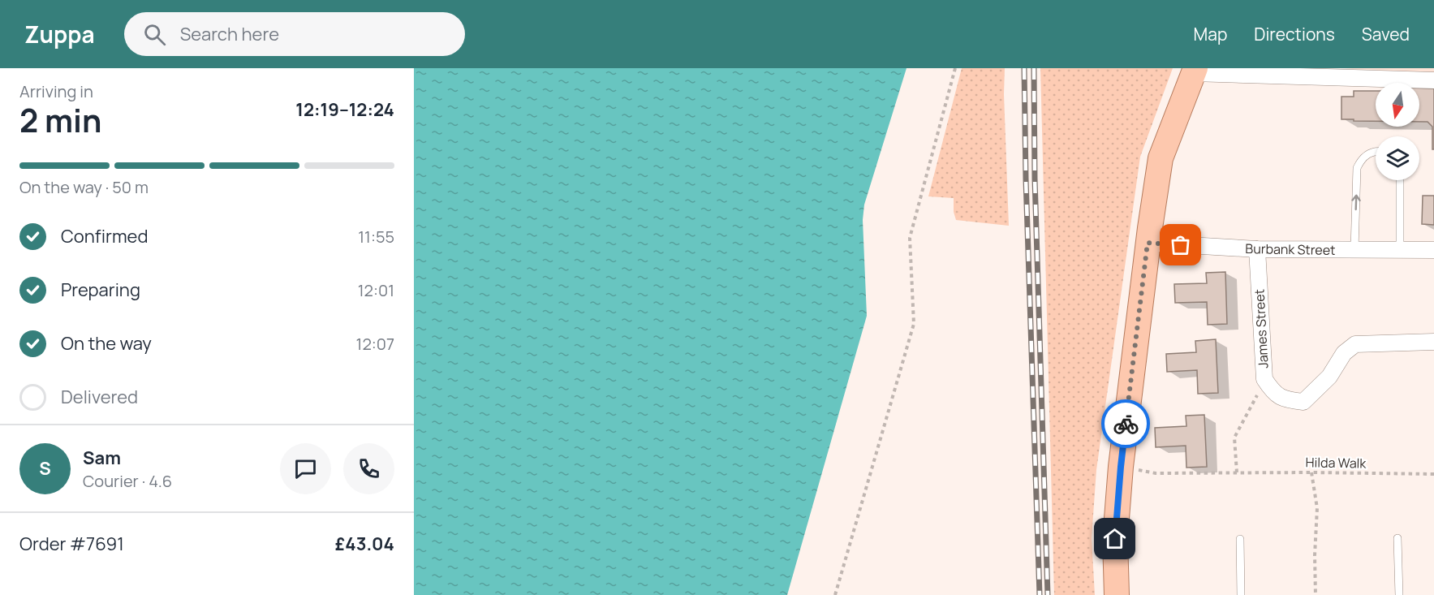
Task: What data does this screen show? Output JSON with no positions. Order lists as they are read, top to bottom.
{
  "streets": {
    "street": ["Burbank Street", "James Street"],
    "path": ["Hilda Walk"]
  },
  "crossings": [
    ["Burbank Street", "James Street"]
  ],
  "north": "bottom",
  "page": {
    "header": "Zuppa",
    "search": "Search here",
    "nav": ["Map", "Directions", "Saved"],
    "heading": ["2 min", "Arriving in", "12:19–12:24"],
    "panel": [
      "Sam",
      "Courier · 4.6",
      "Order #7691",
      "£43.04"
    ],
    "bar": "On the way · 50 m",
    "list": [
      ["Confirmed", "11:55"],
      ["Preparing", "12:01"],
      ["On the way", "12:07"],
      "Delivered"
    ],
    "round": "S"
  }
}
